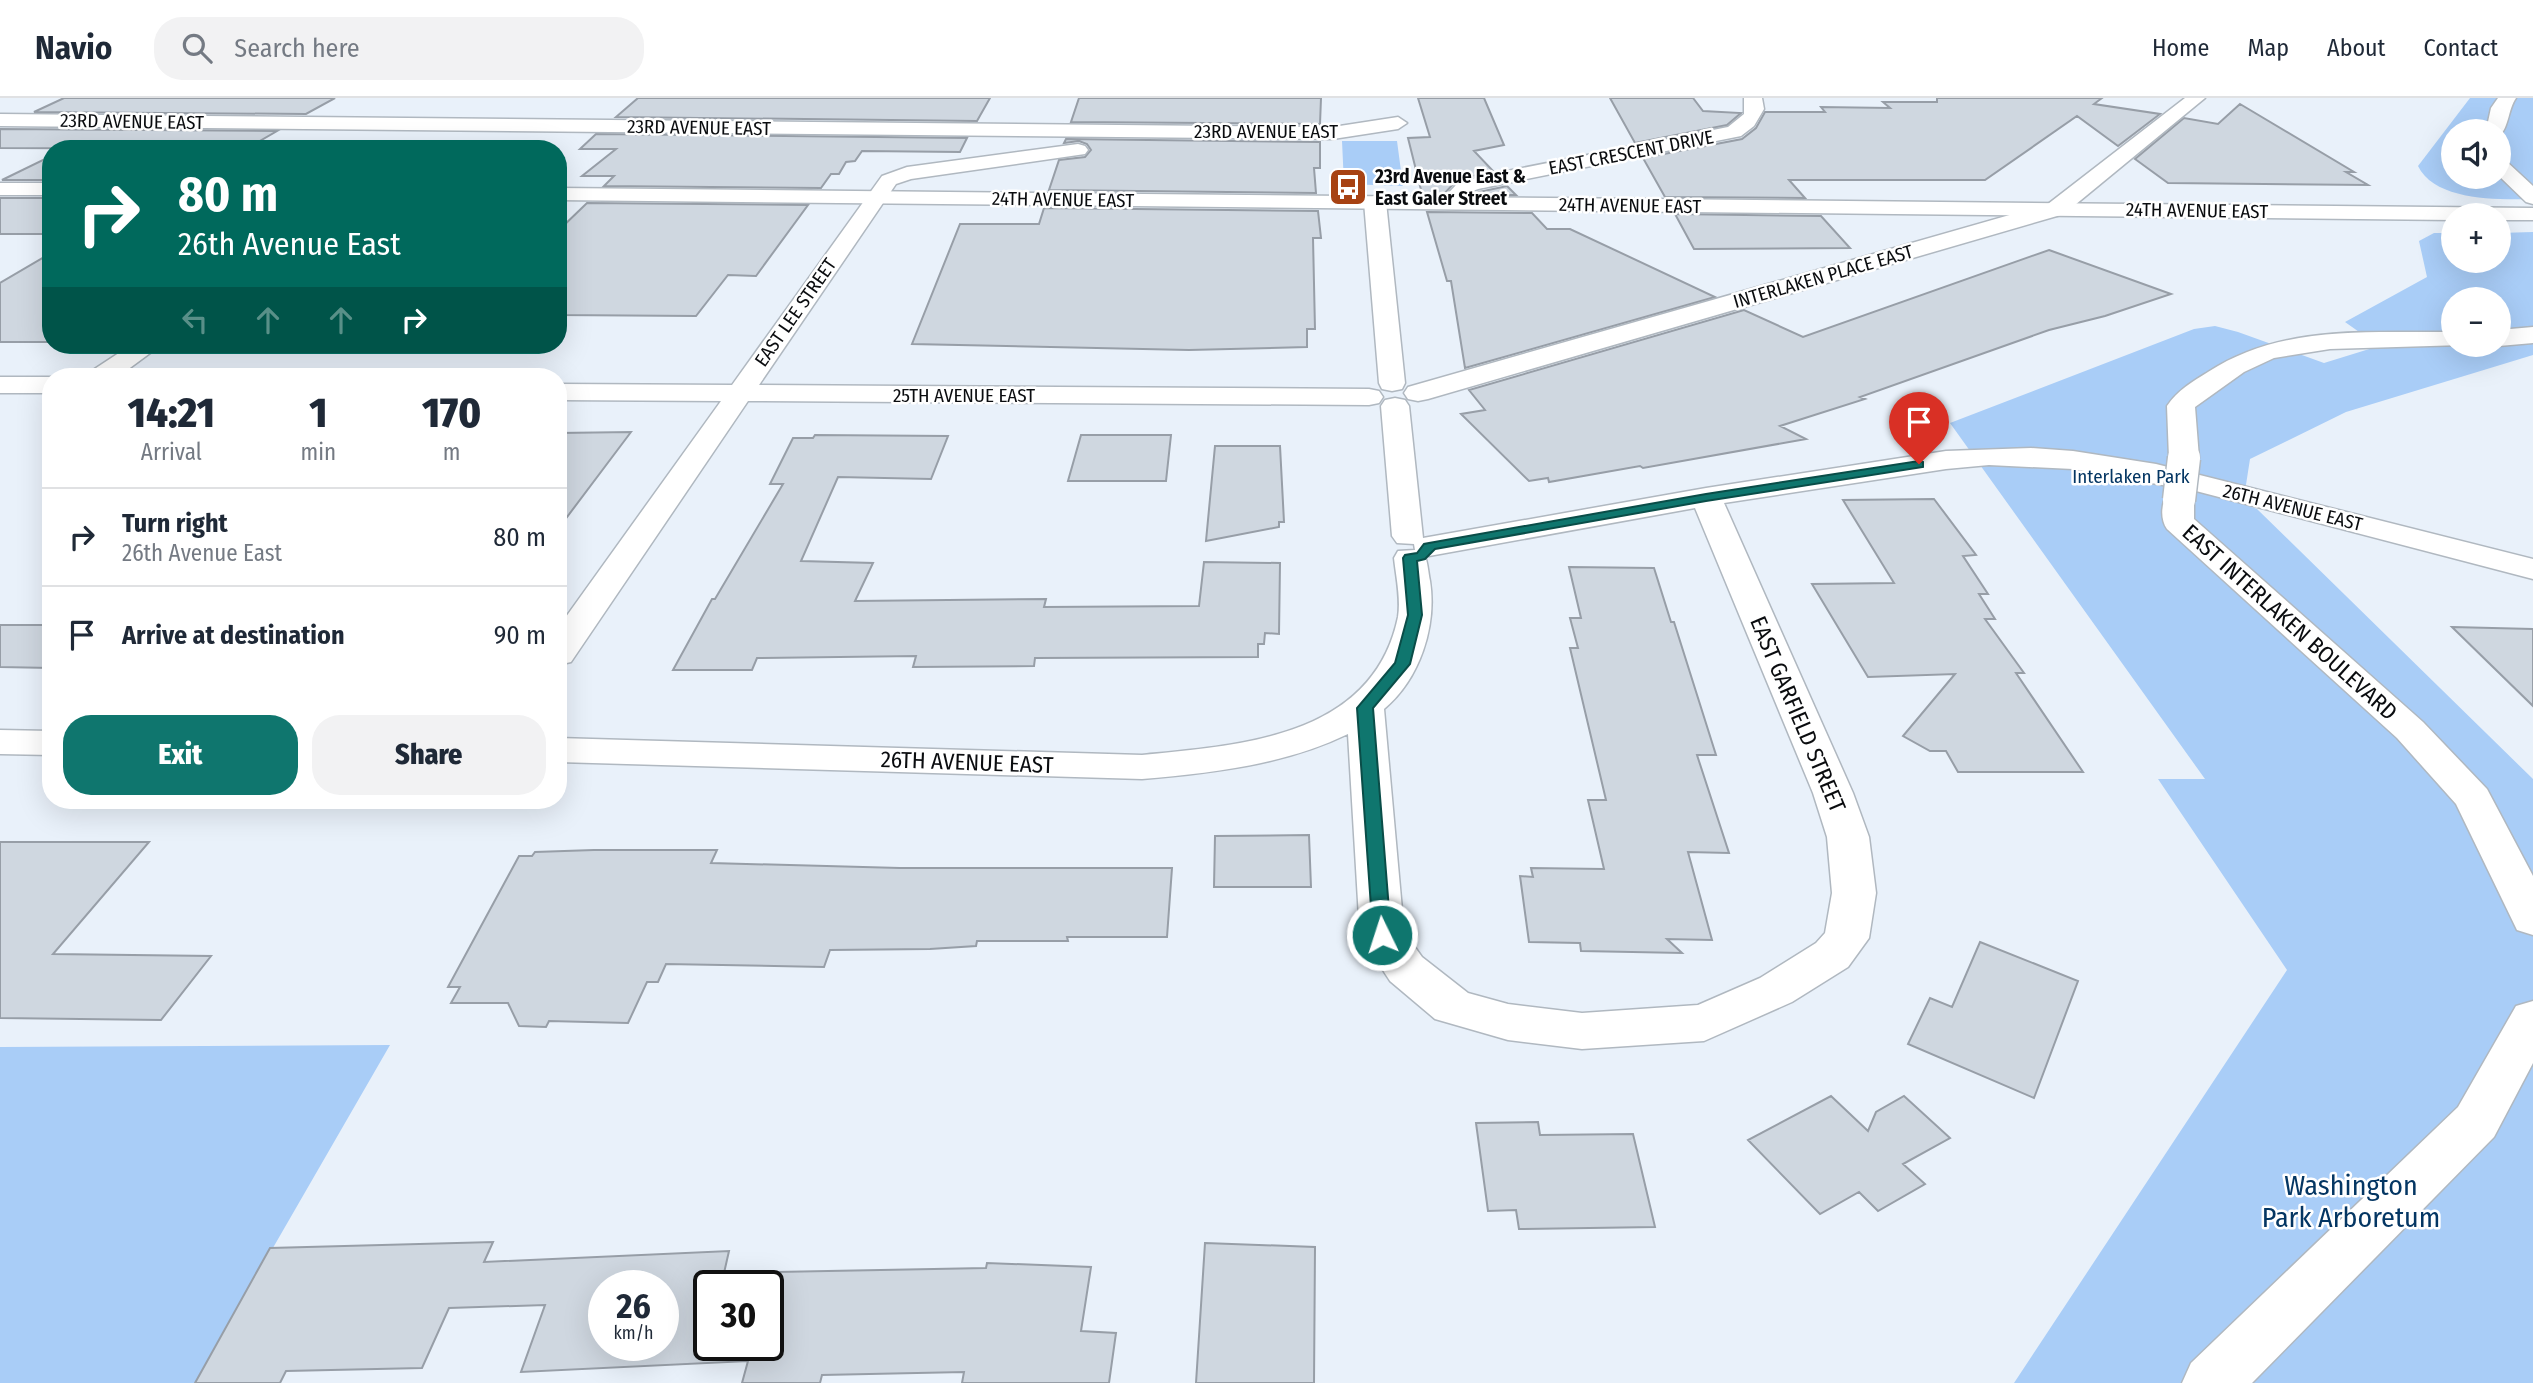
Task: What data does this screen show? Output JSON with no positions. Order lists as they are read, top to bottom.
{
  "streets": {
    "street": [
      "23RD AVENUE EAST",
      "EAST CRESCENT DRIVE",
      "24TH AVENUE EAST",
      "INTERLAKEN PLACE EAST",
      "EAST LEE STREET",
      "25TH AVENUE EAST",
      "26TH AVENUE EAST",
      "EAST INTERLAKEN BOULEVARD",
      "EAST GARFIELD STREET"
    ]
  },
  "crossings": [
    ["23RD AVENUE EAST", "EAST LEE STREET"],
    ["EAST CRESCENT DRIVE", "24TH AVENUE EAST"],
    ["24TH AVENUE EAST", "INTERLAKEN PLACE EAST"],
    ["24TH AVENUE EAST", "EAST LEE STREET"],
    ["24TH AVENUE EAST", "26TH AVENUE EAST"],
    ["INTERLAKEN PLACE EAST", "25TH AVENUE EAST"],
    ["INTERLAKEN PLACE EAST", "26TH AVENUE EAST"],
    ["EAST LEE STREET", "25TH AVENUE EAST"],
    ["25TH AVENUE EAST", "26TH AVENUE EAST"],
    ["26TH AVENUE EAST", "EAST GARFIELD STREET"]
  ],
  "parks": ["Interlaken Park", "Washington Park Arboretum"],
  "places": {
    "bus stop": ["23rd Avenue East & East Galer Street"]
  },
  "page": {
    "header": "Navio",
    "search": "Search here",
    "nav": [
      "Home",
      "Map",
      "About",
      "Contact"
    ],
    "map_buttons": ["+", "−"],
    "turn": ["80 m", "26th Avenue East"],
    "eta": [
      "14:21",
      "Arrival",
      "1",
      "min",
      "170",
      "m"
    ],
    "list": [
      {
        "name": "Turn right",
        "note": "26th Avenue East",
        "value": "80 m"
      },
      {
        "name": "Arrive at destination",
        "value": "90 m"
      }
    ],
    "buttons": ["Exit", "Share"],
    "speed": "26 km/h",
    "limit": "30"
  }
}
